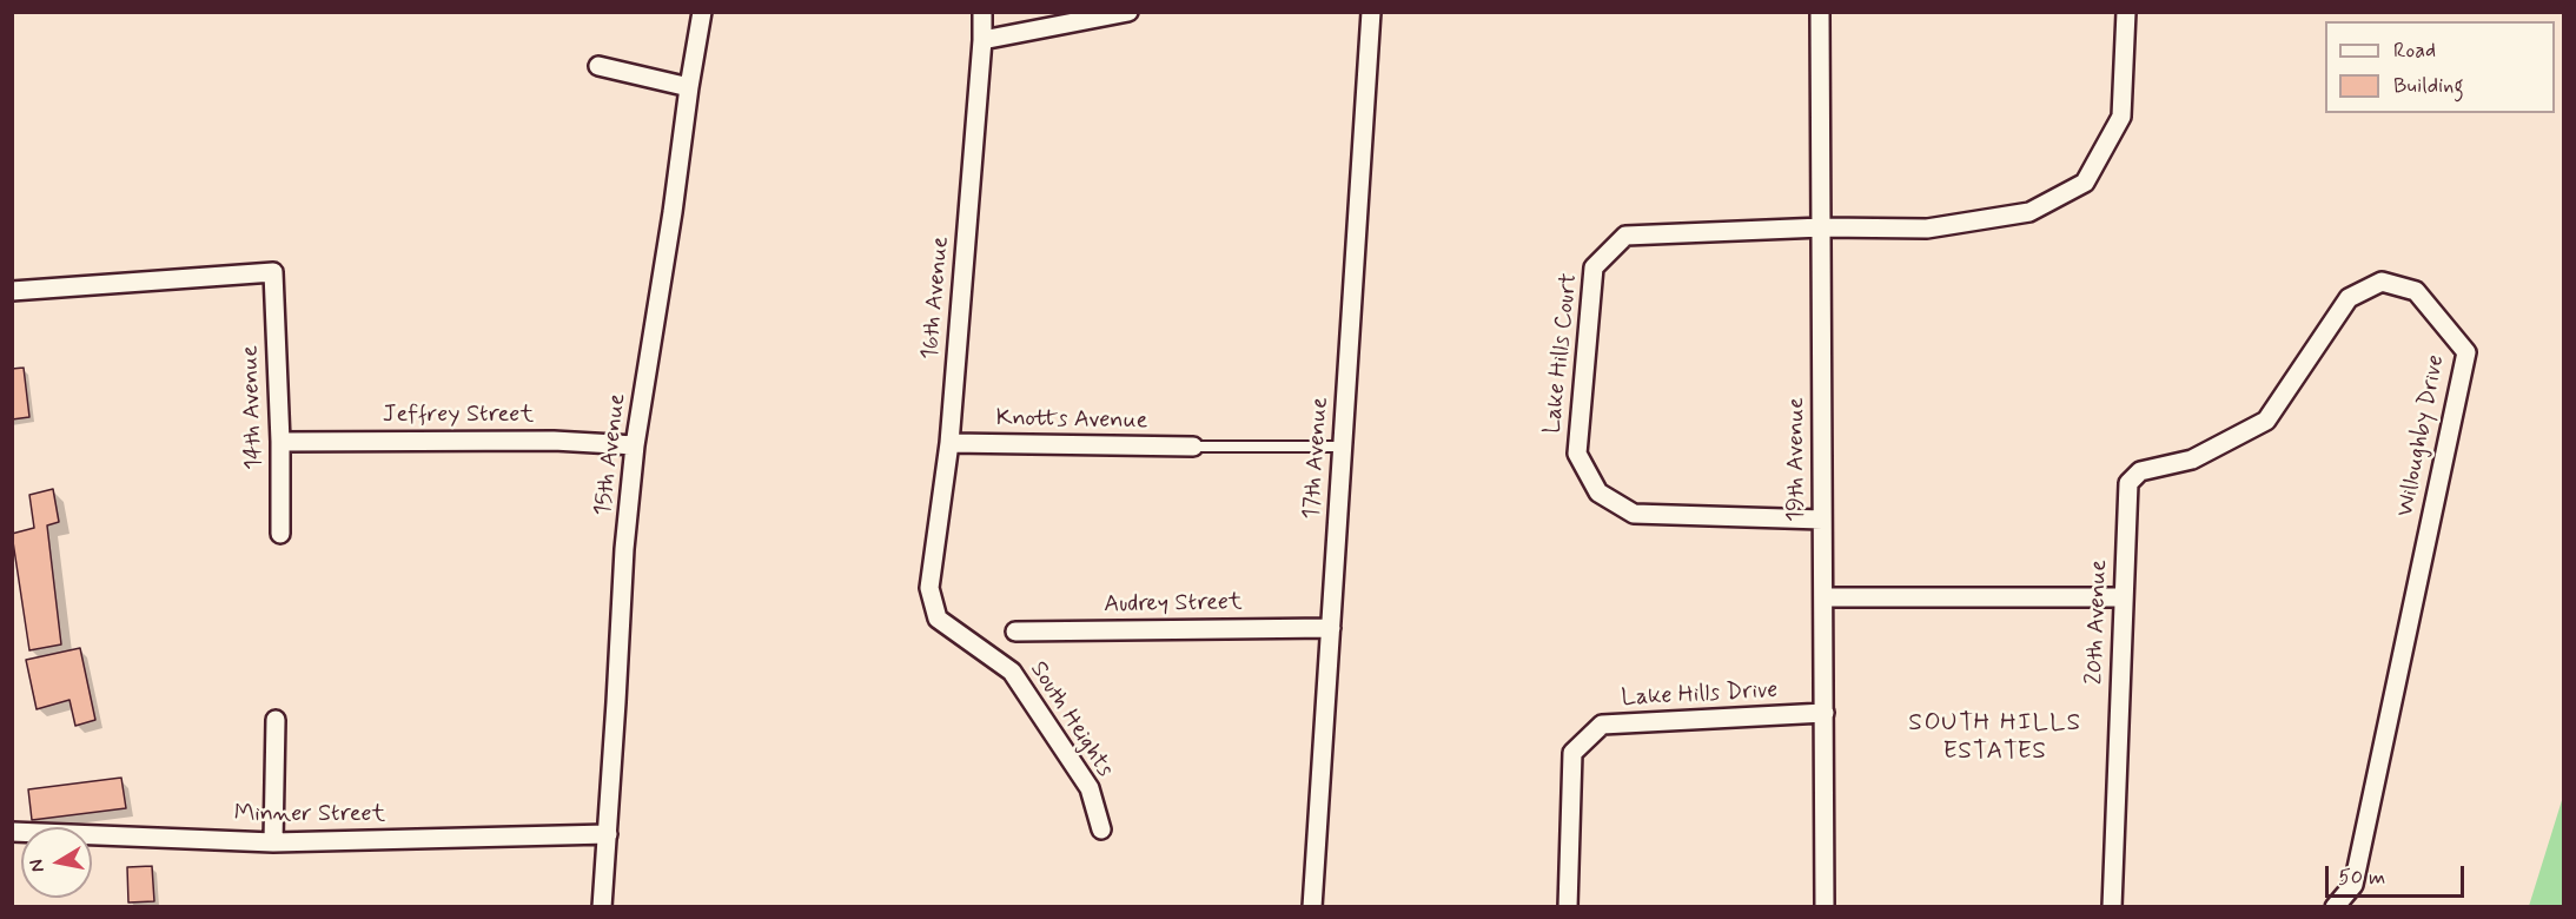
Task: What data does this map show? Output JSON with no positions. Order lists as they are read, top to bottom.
{
  "streets": {
    "street": [
      "16th Avenue",
      "Lake Hills Court",
      "14th Avenue",
      "Jeffrey Street",
      "Knotts Avenue",
      "Willoughby Drive",
      "15th Avenue",
      "17th Avenue",
      "19th Avenue",
      "Audrey Street",
      "20th Avenue",
      "Lake Hills Drive",
      "South Heights",
      "Minner Street"
    ]
  },
  "crossings": [
    ["16th Avenue", "Knotts Avenue"],
    ["16th Avenue", "South Heights"],
    ["Lake Hills Court", "19th Avenue"],
    ["14th Avenue", "Jeffrey Street"],
    ["Jeffrey Street", "15th Avenue"],
    ["Willoughby Drive", "20th Avenue"],
    ["15th Avenue", "Minner Street"],
    ["17th Avenue", "Audrey Street"],
    ["19th Avenue", "Lake Hills Drive"]
  ],
  "districts": ["SOUTH HILLS ESTATES"],
  "legend": ["Road", "Building"],
  "scale_bar": "50 m",
  "north": "left"
}
